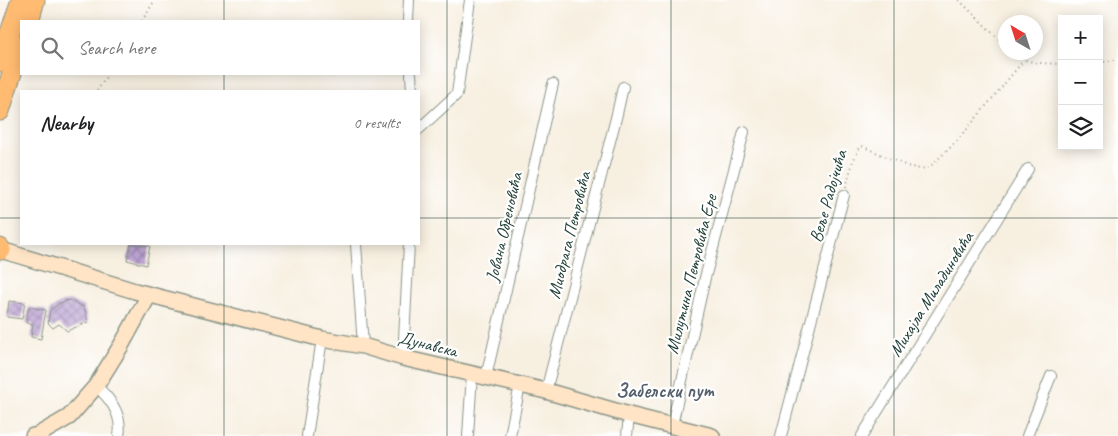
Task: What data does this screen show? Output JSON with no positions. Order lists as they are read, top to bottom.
{
  "streets": {
    "street": [
      "Веље Радојчића",
      "Јована Обреновића",
      "Миодрага Петровића",
      "Милутина Петровића Ере",
      "Михајла Миладиновића",
      "Дунавска"
    ]
  },
  "crossings": [
    ["Јована Обреновића", "Дунавска"],
    ["Миодрага Петровића", "Дунавска"],
    ["Милутина Петровића Ере", "Дунавска"]
  ],
  "districts": ["Забелски пут"],
  "north": "top left",
  "page": {
    "map_buttons": ["+", "−"],
    "search": "Search here",
    "heading": ["Nearby", "0 results"]
  }
}
